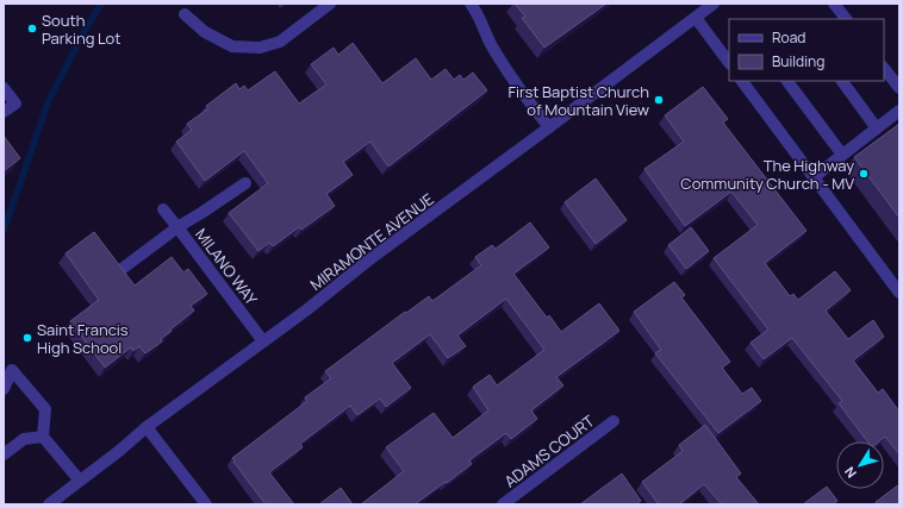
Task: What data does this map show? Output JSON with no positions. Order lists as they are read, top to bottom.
{
  "streets": {
    "street": ["MIRAMONTE AVENUE", "MILANO WAY", "ADAMS COURT"]
  },
  "crossings": [
    ["MIRAMONTE AVENUE", "MILANO WAY"]
  ],
  "places": [
    "South Parking Lot",
    "First Baptist Church of Mountain View",
    "The Highway Community Church - MV",
    "Saint Francis High School"
  ],
  "legend": ["Road", "Building"],
  "north": "bottom left"
}
